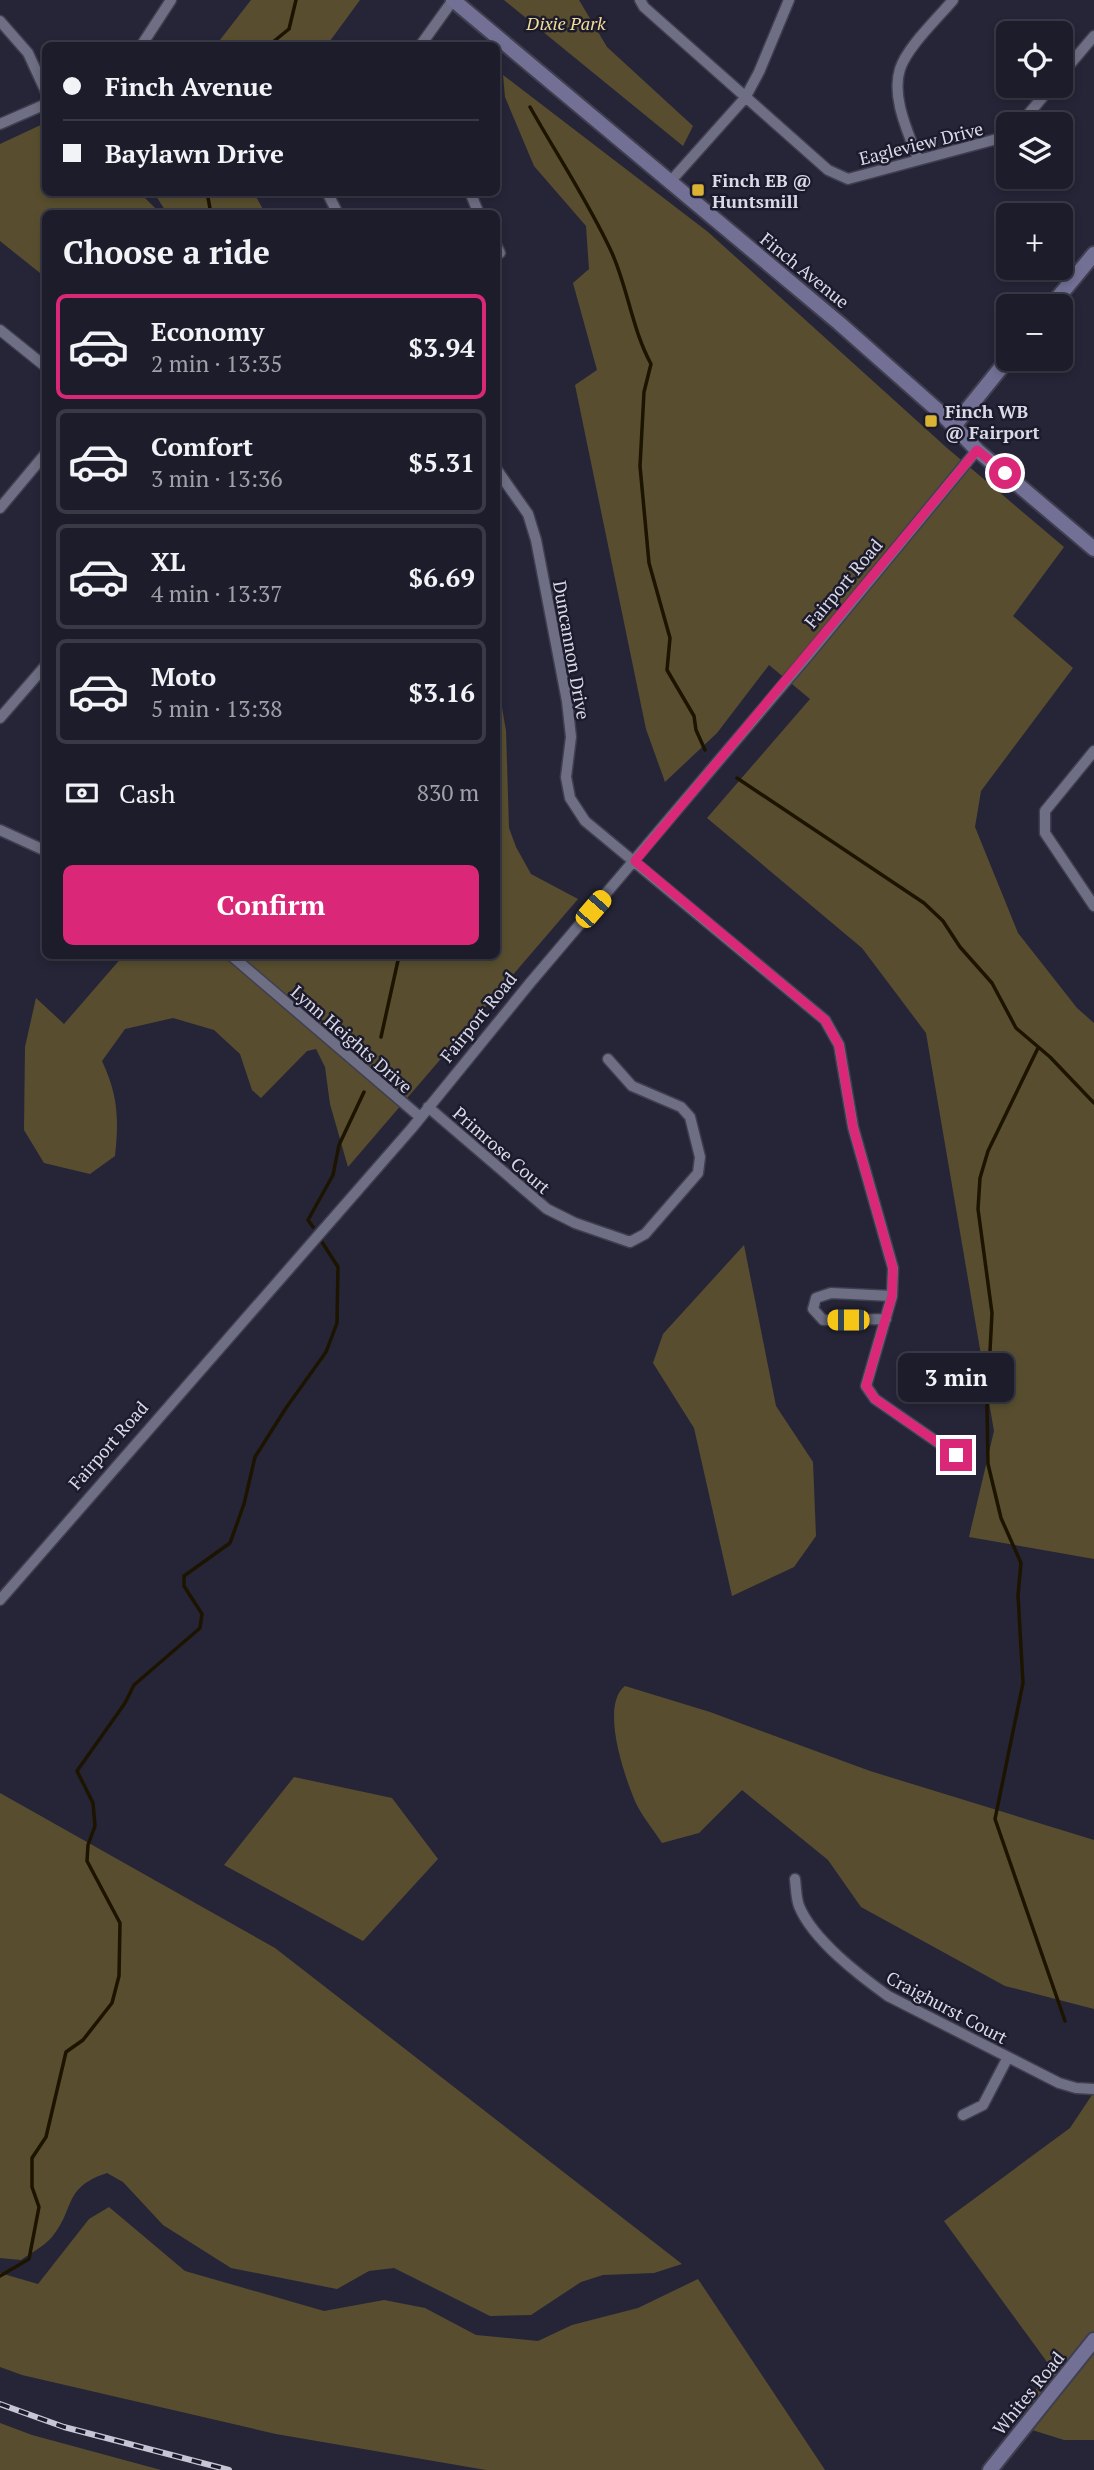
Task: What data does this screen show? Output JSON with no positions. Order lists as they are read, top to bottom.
{
  "streets": {
    "main road": ["Finch Avenue", "Whites Road"],
    "street": [
      "Eagleview Drive",
      "Fairport Road",
      "Duncannon Drive",
      "Lynn Heights Drive",
      "Primrose Court",
      "Craighurst Court"
    ]
  },
  "crossings": [
    ["Finch Avenue", "Fairport Road"],
    ["Fairport Road", "Duncannon Drive"],
    ["Fairport Road", "Lynn Heights Drive"],
    ["Fairport Road", "Primrose Court"]
  ],
  "parks": ["Dixie Park"],
  "places": {
    "transit": ["Finch EB @ Huntsmill", "Finch WB @ Fairport"]
  },
  "page": {
    "map_buttons": ["+", "−"],
    "banner": ["Finch Avenue", "Baylawn Drive"],
    "heading": "Choose a ride",
    "list": [
      {
        "name": "Economy",
        "note": "2 min · 13:35",
        "value": "$3.94"
      },
      {
        "name": "Comfort",
        "note": "3 min · 13:36",
        "value": "$5.31"
      },
      {
        "name": "XL",
        "note": "4 min · 13:37",
        "value": "$6.69"
      },
      {
        "name": "Moto",
        "note": "5 min · 13:38",
        "value": "$3.16"
      }
    ],
    "pay": ["Cash", "830 m"],
    "buttons": "Confirm",
    "bubble": "3 min"
  }
}
